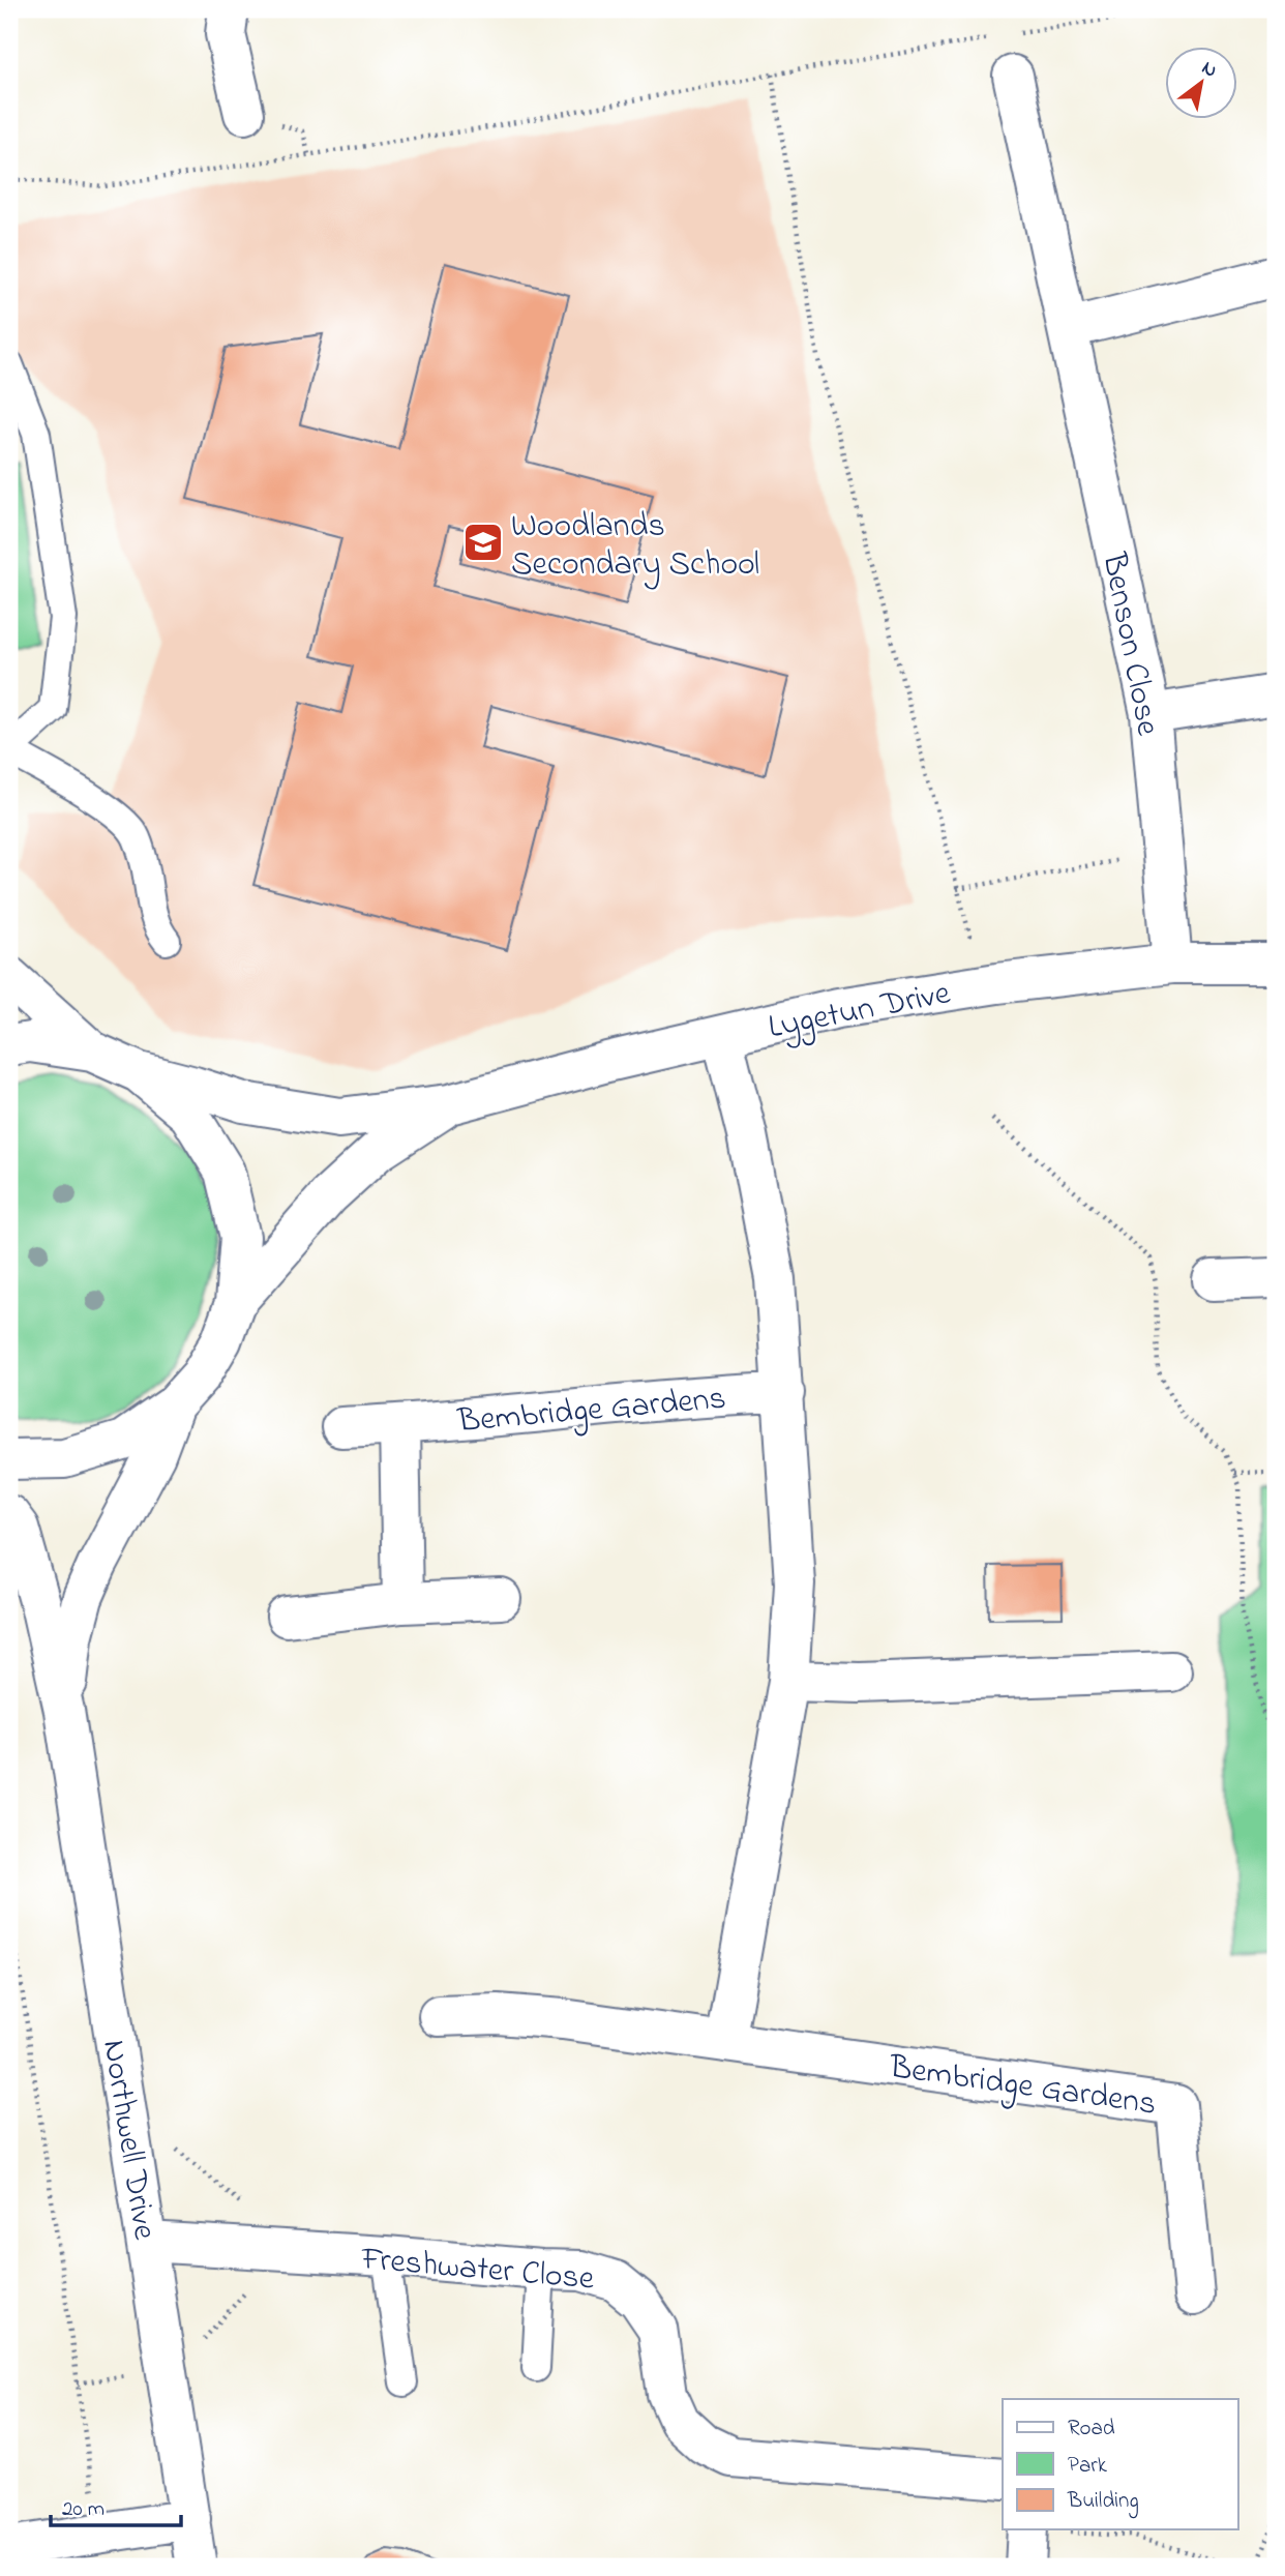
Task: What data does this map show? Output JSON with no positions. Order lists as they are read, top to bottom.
{
  "streets": {
    "street": [
      "Benson Close",
      "Lygetun Drive",
      "Bembridge Gardens",
      "Northwell Drive",
      "Freshwater Close"
    ]
  },
  "crossings": [
    ["Benson Close", "Lygetun Drive"],
    ["Northwell Drive", "Freshwater Close"]
  ],
  "places": {
    "school or university": ["Woodlands Secondary School"]
  },
  "legend": ["Road", "Park", "Building"],
  "scale_bar": "20 m",
  "north": "top right"
}
